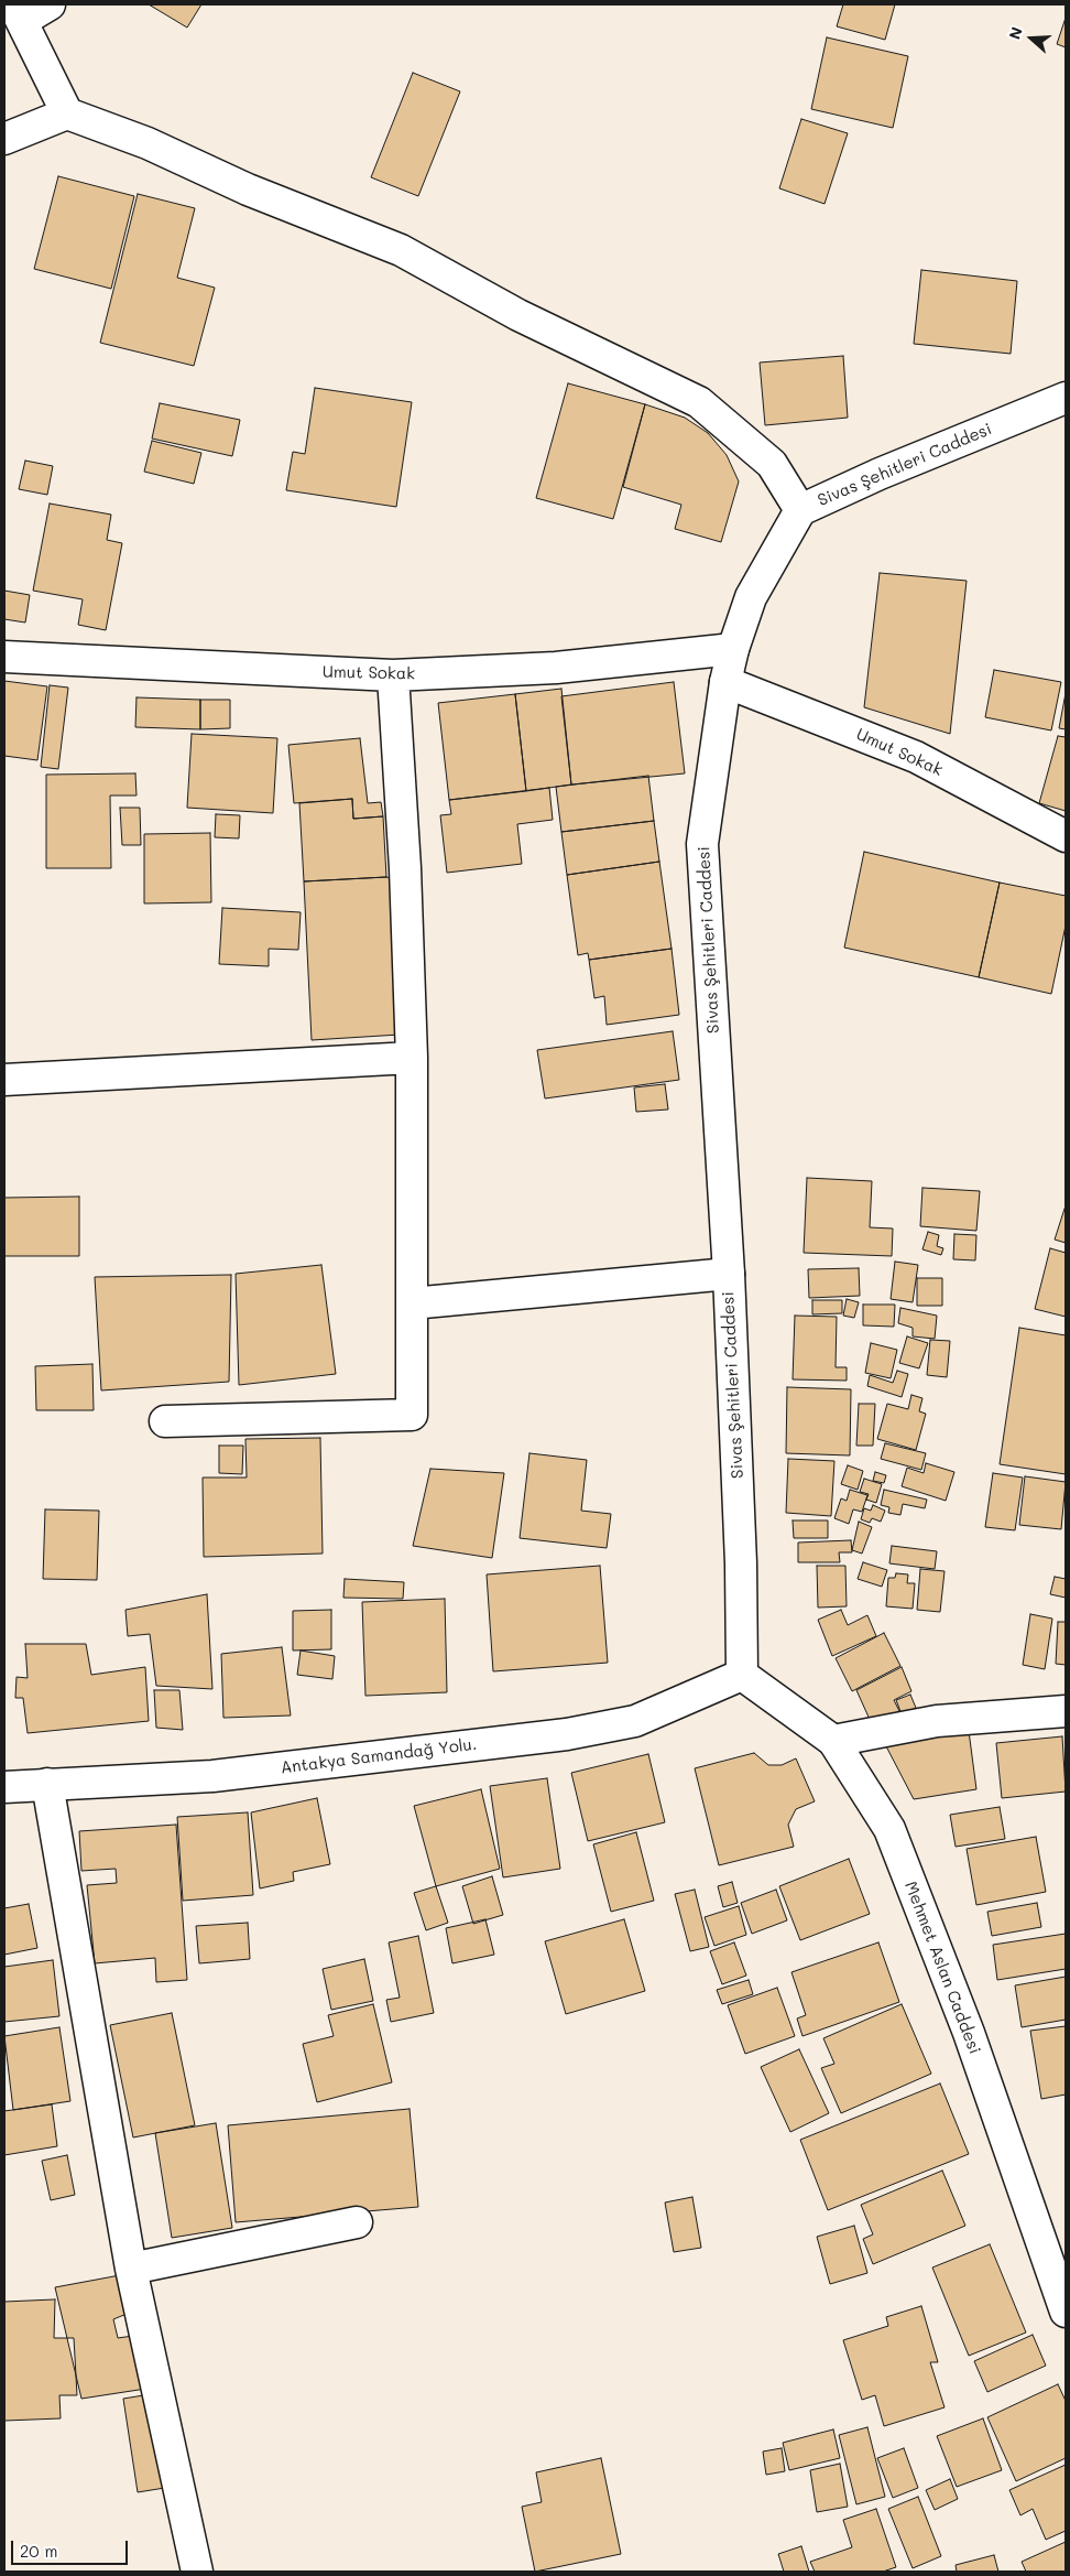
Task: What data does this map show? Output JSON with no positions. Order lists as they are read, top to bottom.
{
  "streets": {
    "street": [
      "Sivas Şehitleri Caddesi",
      "Umut Sokak",
      "Antakya Samandağ Yolu.",
      "Mehmet Aslan Caddesi"
    ]
  },
  "crossings": [
    ["Sivas Şehitleri Caddesi", "Umut Sokak"],
    ["Sivas Şehitleri Caddesi", "Antakya Samandağ Yolu."],
    ["Sivas Şehitleri Caddesi", "Mehmet Aslan Caddesi"],
    ["Antakya Samandağ Yolu.", "Mehmet Aslan Caddesi"]
  ],
  "scale_bar": "20 m",
  "north": "left"
}
